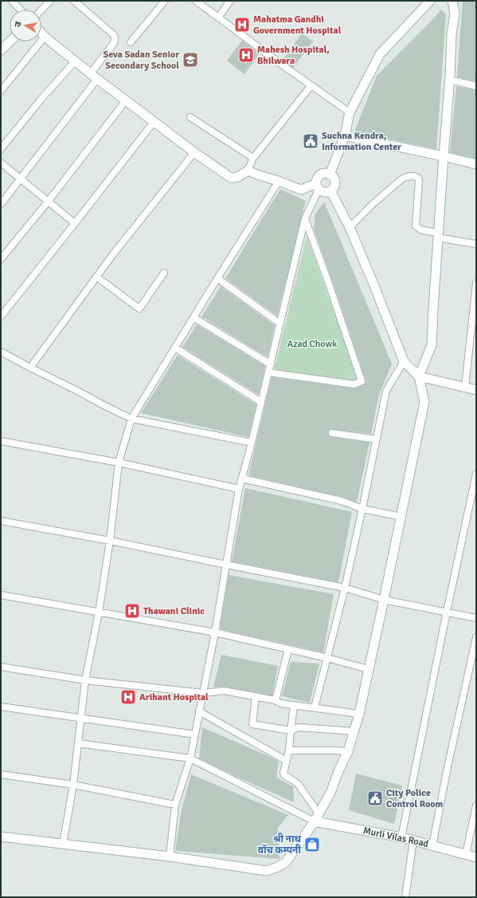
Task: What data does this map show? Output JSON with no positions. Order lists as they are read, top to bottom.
{
  "streets": {
    "street": ["Murli Vilas Road"]
  },
  "parks": ["Azad Chowk"],
  "places": {
    "hospital": [
      "Mahatma Gandhi Government Hospital",
      "Mahesh Hospital, Bhilwara",
      "Thawani Clinic",
      "Arihant Hospital"
    ],
    "school or university": ["Seva Sadan Senior Secondary School"],
    "public building": ["Suchna Kendra, Information Center", "City Police Control Room"],
    "shop": ["श्री नाथ वॉच कम्पनी"]
  },
  "north": "left"
}
